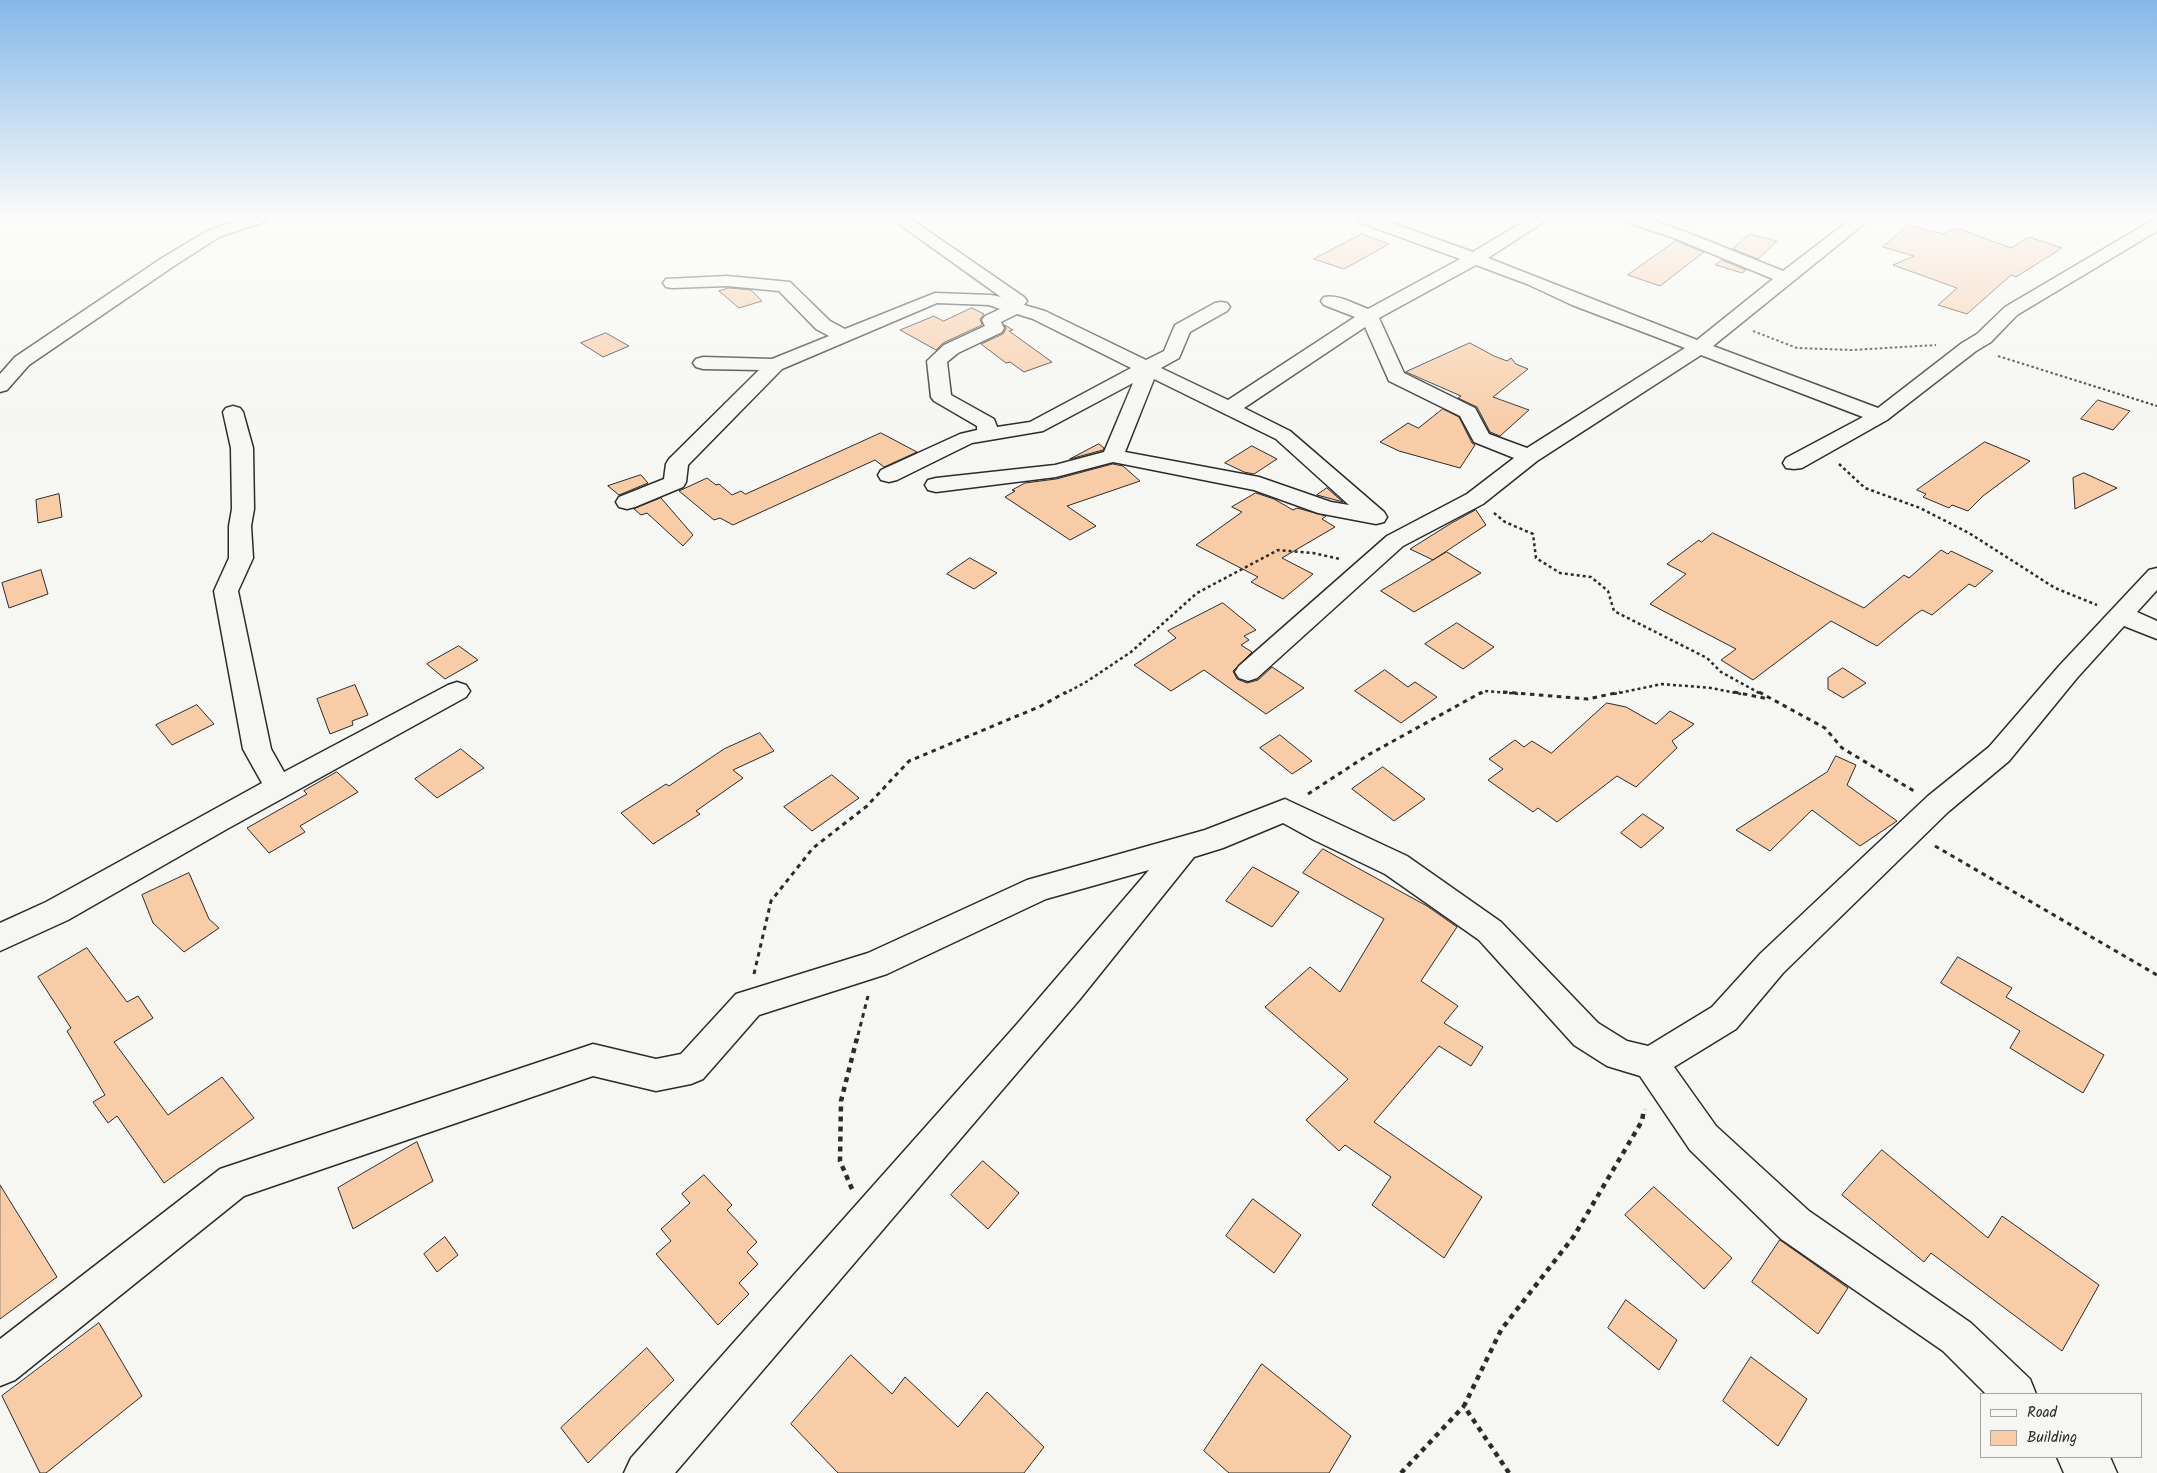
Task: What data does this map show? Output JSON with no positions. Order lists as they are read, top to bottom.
{
  "legend": ["Road", "Building"]
}
